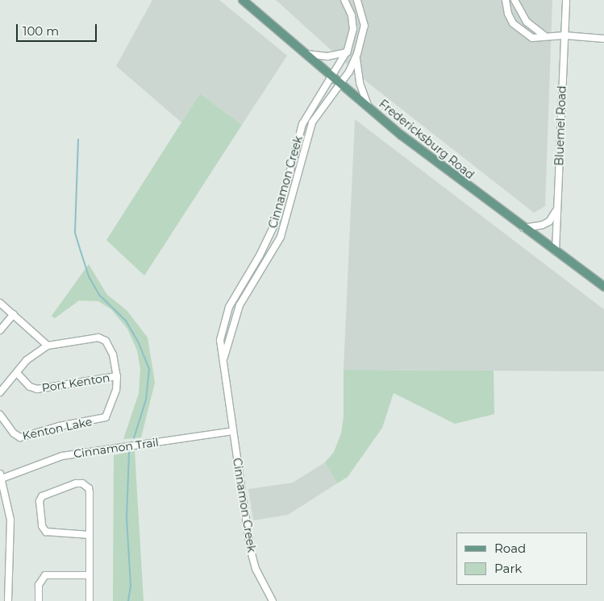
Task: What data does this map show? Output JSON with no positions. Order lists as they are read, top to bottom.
{
  "streets": {
    "main road": ["Fredericksburg Road"],
    "street": [
      "Bluemel Road",
      "Cinnamon Creek",
      "Port Kenton",
      "Kenton Lake",
      "Cinnamon Trail"
    ]
  },
  "crossings": [
    ["Bluemel Road", "Fredericksburg Road"],
    ["Fredericksburg Road", "Cinnamon Creek"],
    ["Cinnamon Creek", "Cinnamon Trail"],
    ["Port Kenton", "Kenton Lake"]
  ],
  "legend": ["Road", "Park"],
  "scale_bar": "100 m"
}
